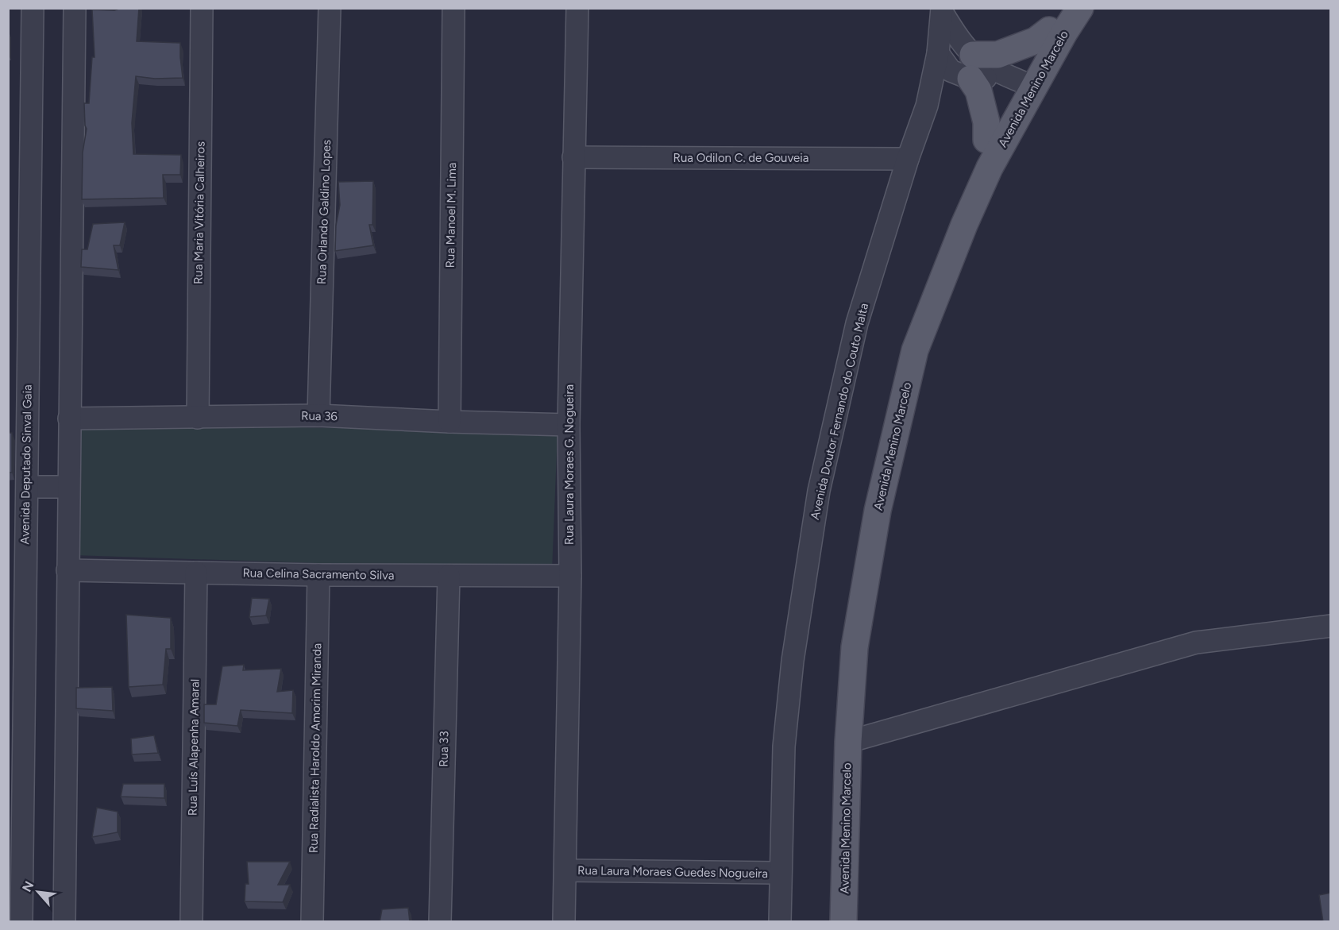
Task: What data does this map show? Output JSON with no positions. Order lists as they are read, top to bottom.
{
  "streets": {
    "main road": ["Avenida Menino Marcelo"],
    "street": [
      "Rua Odilon C. de Gouveia",
      "Rua Orlando Galdino Lopes",
      "Rua Maria Vitória Calheiros",
      "Rua Manoel M. Lima",
      "Avenida Doutor Fernando do Couto Malta",
      "Rua 36",
      "Avenida Deputado Sinval Gaia",
      "Rua Laura Moraes G. Nogueira",
      "Rua Celina Sacramento Silva",
      "Rua Luís Alapenha Amaral",
      "Rua Radialista Haroldo Amorim Miranda",
      "Rua 33",
      "Rua Laura Moraes Guedes Nogueira"
    ]
  },
  "crossings": [
    ["Avenida Menino Marcelo", "Avenida Doutor Fernando do Couto Malta"],
    ["Rua Odilon C. de Gouveia", "Avenida Doutor Fernando do Couto Malta"],
    ["Rua Odilon C. de Gouveia", "Rua Laura Moraes G. Nogueira"],
    ["Rua Orlando Galdino Lopes", "Rua 36"],
    ["Rua Maria Vitória Calheiros", "Rua 36"],
    ["Rua Manoel M. Lima", "Rua 36"],
    ["Avenida Doutor Fernando do Couto Malta", "Rua Laura Moraes Guedes Nogueira"],
    ["Rua 36", "Rua Laura Moraes G. Nogueira"],
    ["Rua Laura Moraes G. Nogueira", "Rua Celina Sacramento Silva"],
    ["Rua Laura Moraes G. Nogueira", "Rua Laura Moraes Guedes Nogueira"],
    ["Rua Celina Sacramento Silva", "Rua Luís Alapenha Amaral"],
    ["Rua Celina Sacramento Silva", "Rua Radialista Haroldo Amorim Miranda"],
    ["Rua Celina Sacramento Silva", "Rua 33"]
  ],
  "north": "top left"
}
